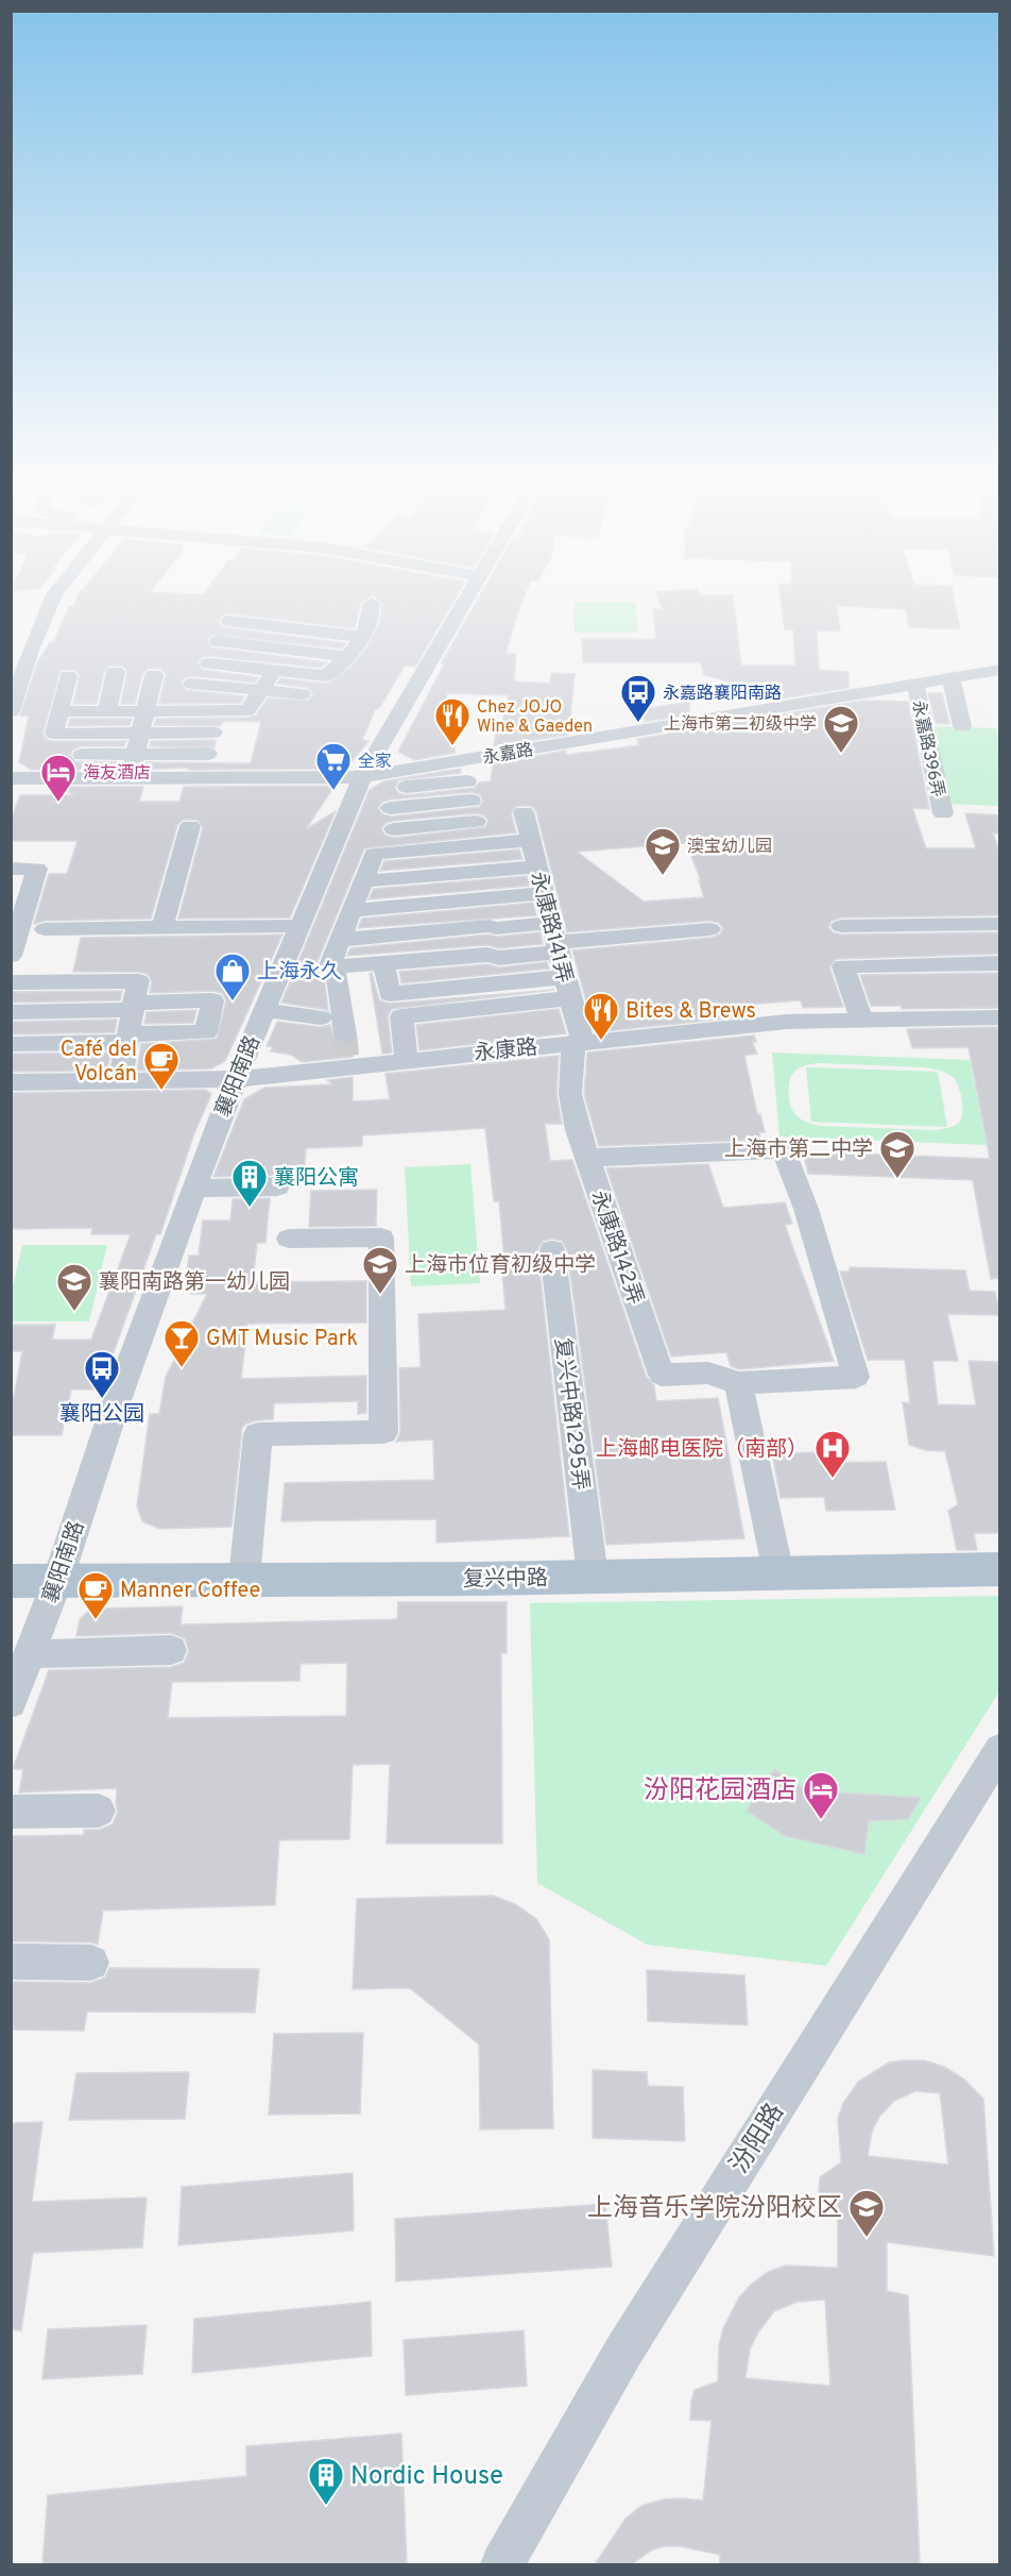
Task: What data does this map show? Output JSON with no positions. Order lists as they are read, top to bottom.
{
  "streets": {
    "main road": ["复兴中路"],
    "street": [
      "永嘉路396弄",
      "永嘉路",
      "永康路141弄",
      "永康路",
      "襄阳南路",
      "永康路142弄",
      "复兴中路1295弄",
      "汾阳路"
    ]
  },
  "crossings": [
    ["永嘉路396弄", "永嘉路"],
    ["永嘉路", "襄阳南路"],
    ["永康路141弄", "永康路"],
    ["永康路141弄", "永康路142弄"],
    ["永康路", "襄阳南路"],
    ["永康路", "永康路142弄"],
    ["襄阳南路", "复兴中路"],
    ["复兴中路1295弄", "复兴中路"]
  ],
  "places": {
    "bus stop": ["永嘉路襄阳南路", "襄阳公园"],
    "restaurant": ["Chez JOJO Wine & Gaeden", "Bites & Brews"],
    "school or university": [
      "上海市第二初级中学",
      "澳宝幼儿园",
      "上海市第二中学",
      "上海市位育初级中学",
      "襄阳南路第一幼儿园",
      "上海音乐学院汾阳校区"
    ],
    "supermarket": ["全家"],
    "hotel": ["海友酒店", "汾阳花园酒店"],
    "shop": ["上海永久"],
    "cafe": ["Café del Volcán", "Manner Coffee"],
    "building": ["襄阳公寓", "Nordic House"],
    "bar": ["GMT Music Park"],
    "hospital": ["上海邮电医院（南部）"]
  }
}
